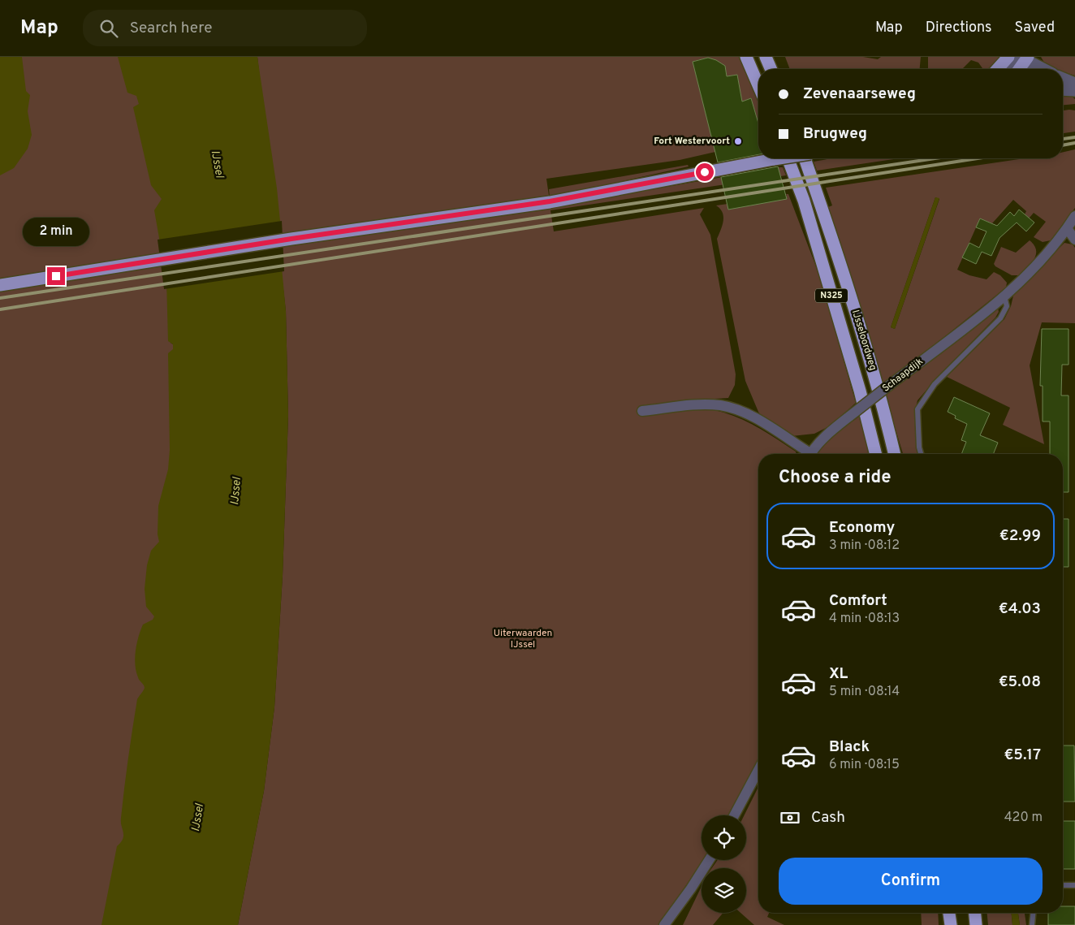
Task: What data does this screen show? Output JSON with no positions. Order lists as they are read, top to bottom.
{
  "streets": {
    "highway": ["N325", "IJsseloordweg"],
    "street": ["Schaapdijk"]
  },
  "water": ["IJssel"],
  "parks": ["Uiterwaarden IJssel"],
  "places": ["Fort Westervoort"],
  "page": {
    "header": "Map",
    "search": "Search here",
    "nav": ["Map", "Directions", "Saved"],
    "banner": ["Zevenaarseweg", "Brugweg"],
    "bubble": "2 min",
    "heading": "Choose a ride",
    "list": [
      {
        "name": "Economy",
        "note": "3 min · 08:12",
        "value": "€2.99"
      },
      {
        "name": "Comfort",
        "note": "4 min · 08:13",
        "value": "€4.03"
      },
      {
        "name": "XL",
        "note": "5 min · 08:14",
        "value": "€5.08"
      },
      {
        "name": "Black",
        "note": "6 min · 08:15",
        "value": "€5.17"
      }
    ],
    "pay": ["Cash", "420 m"],
    "buttons": "Confirm"
  }
}
